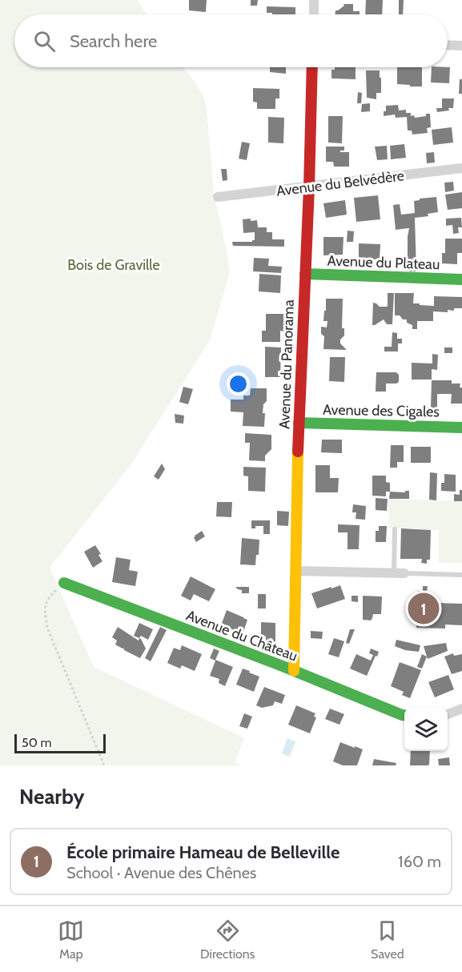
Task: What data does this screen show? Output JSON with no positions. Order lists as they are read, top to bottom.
{
  "streets": {
    "street": [
      "Avenue du Belvédère",
      "Avenue du Plateau",
      "Avenue du Panorama",
      "Avenue des Cigales",
      "Avenue du Château"
    ]
  },
  "crossings": [
    ["Avenue du Belvédère", "Avenue du Panorama"],
    ["Avenue du Plateau", "Avenue du Panorama"],
    ["Avenue du Panorama", "Avenue des Cigales"],
    ["Avenue du Panorama", "Avenue du Château"]
  ],
  "parks": ["Bois de Graville"],
  "scale_bar": "50 m",
  "page": {
    "search": "Search here",
    "pins": "1",
    "scale": "50 m",
    "heading": "Nearby",
    "list": [
      {
        "mark": "1",
        "name": "École primaire Hameau de Belleville",
        "note": "School · Avenue des Chênes",
        "value": "160 m"
      }
    ],
    "nav": ["Map", "Directions", "Saved"]
  }
}
